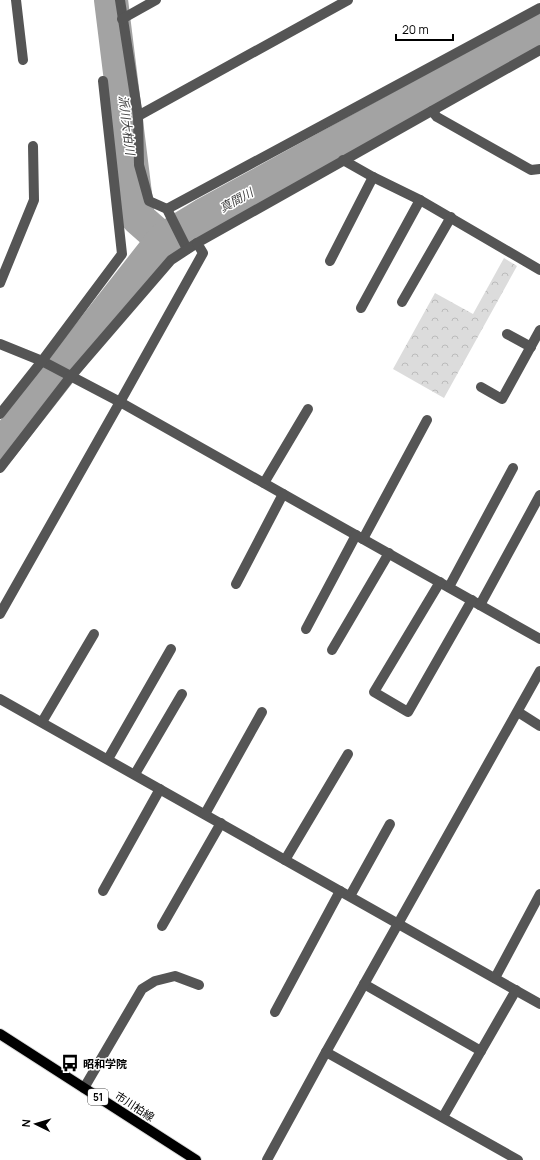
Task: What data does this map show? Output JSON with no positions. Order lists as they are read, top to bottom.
{
  "streets": {
    "main road": ["51", "市川柏線"]
  },
  "water": ["派川大柏川", "真間川"],
  "places": {
    "bus stop": ["昭和学院"]
  },
  "scale_bar": "20 m",
  "north": "left"
}
